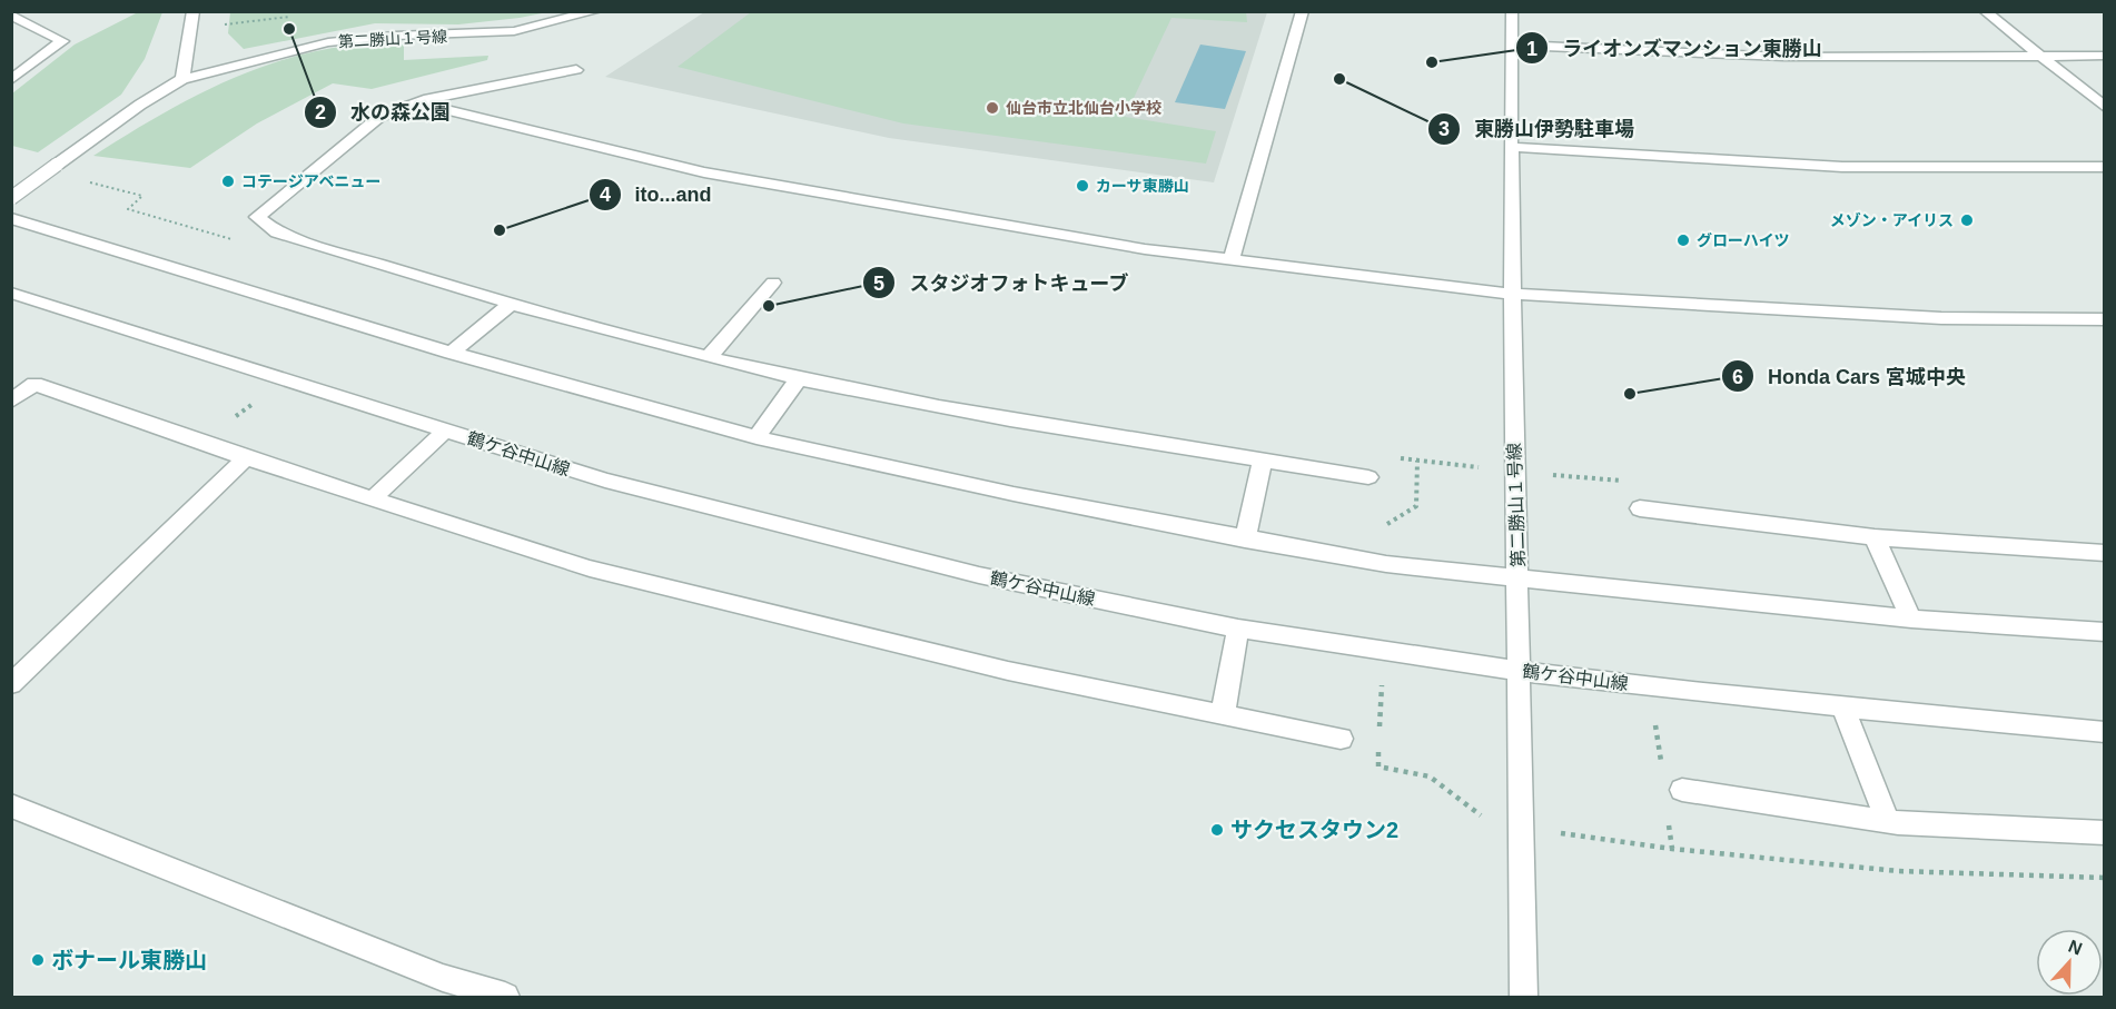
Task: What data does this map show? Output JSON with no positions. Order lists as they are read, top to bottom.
{
  "streets": {
    "street": ["第二勝山１号線", "鶴ケ谷中山線"]
  },
  "crossings": [
    ["第二勝山１号線", "鶴ケ谷中山線"]
  ],
  "places": [
    "水の森公園",
    "ライオンズマンション東勝山",
    "東勝山伊勢駐車場",
    "仙台市立北仙台小学校",
    "コテージアベニュー",
    "カーサ東勝山",
    "メゾン・アイリス",
    "ito...and",
    "グローハイツ",
    "スタジオフォトキューブ",
    "Honda Cars 宮城中央",
    "サクセスタウン2",
    "ボナール東勝山"
  ],
  "north": "top"
}
